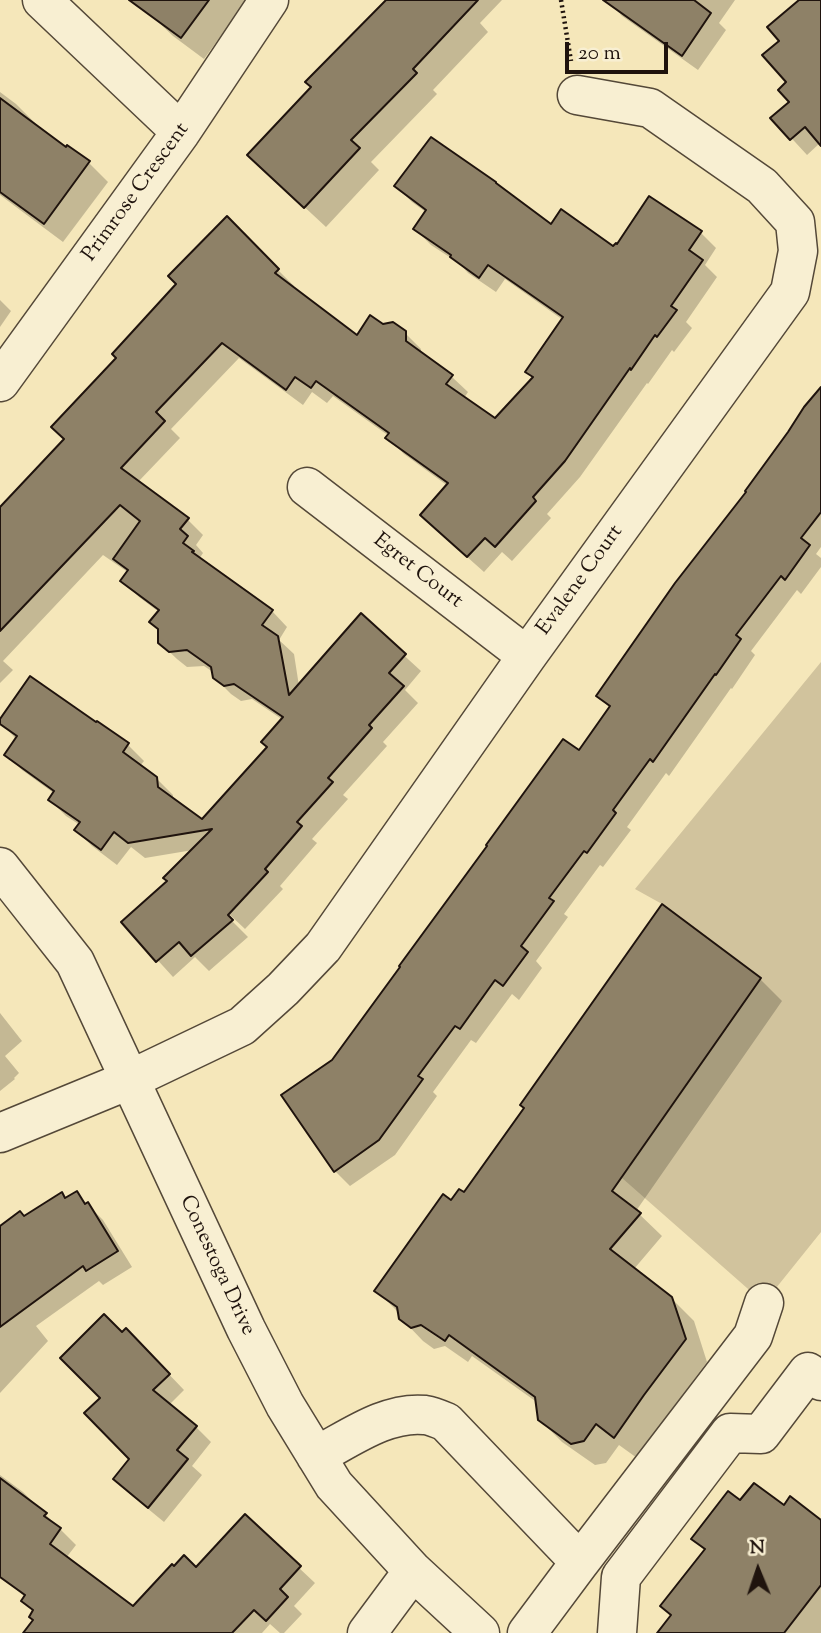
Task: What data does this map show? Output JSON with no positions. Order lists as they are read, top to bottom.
{
  "streets": {
    "street": [
      "Primrose Crescent",
      "Egret Court",
      "Evalene Court",
      "Conestoga Drive"
    ]
  },
  "crossings": [
    ["Egret Court", "Evalene Court"],
    ["Evalene Court", "Conestoga Drive"]
  ],
  "scale_bar": "20 m",
  "north": "top"
}
